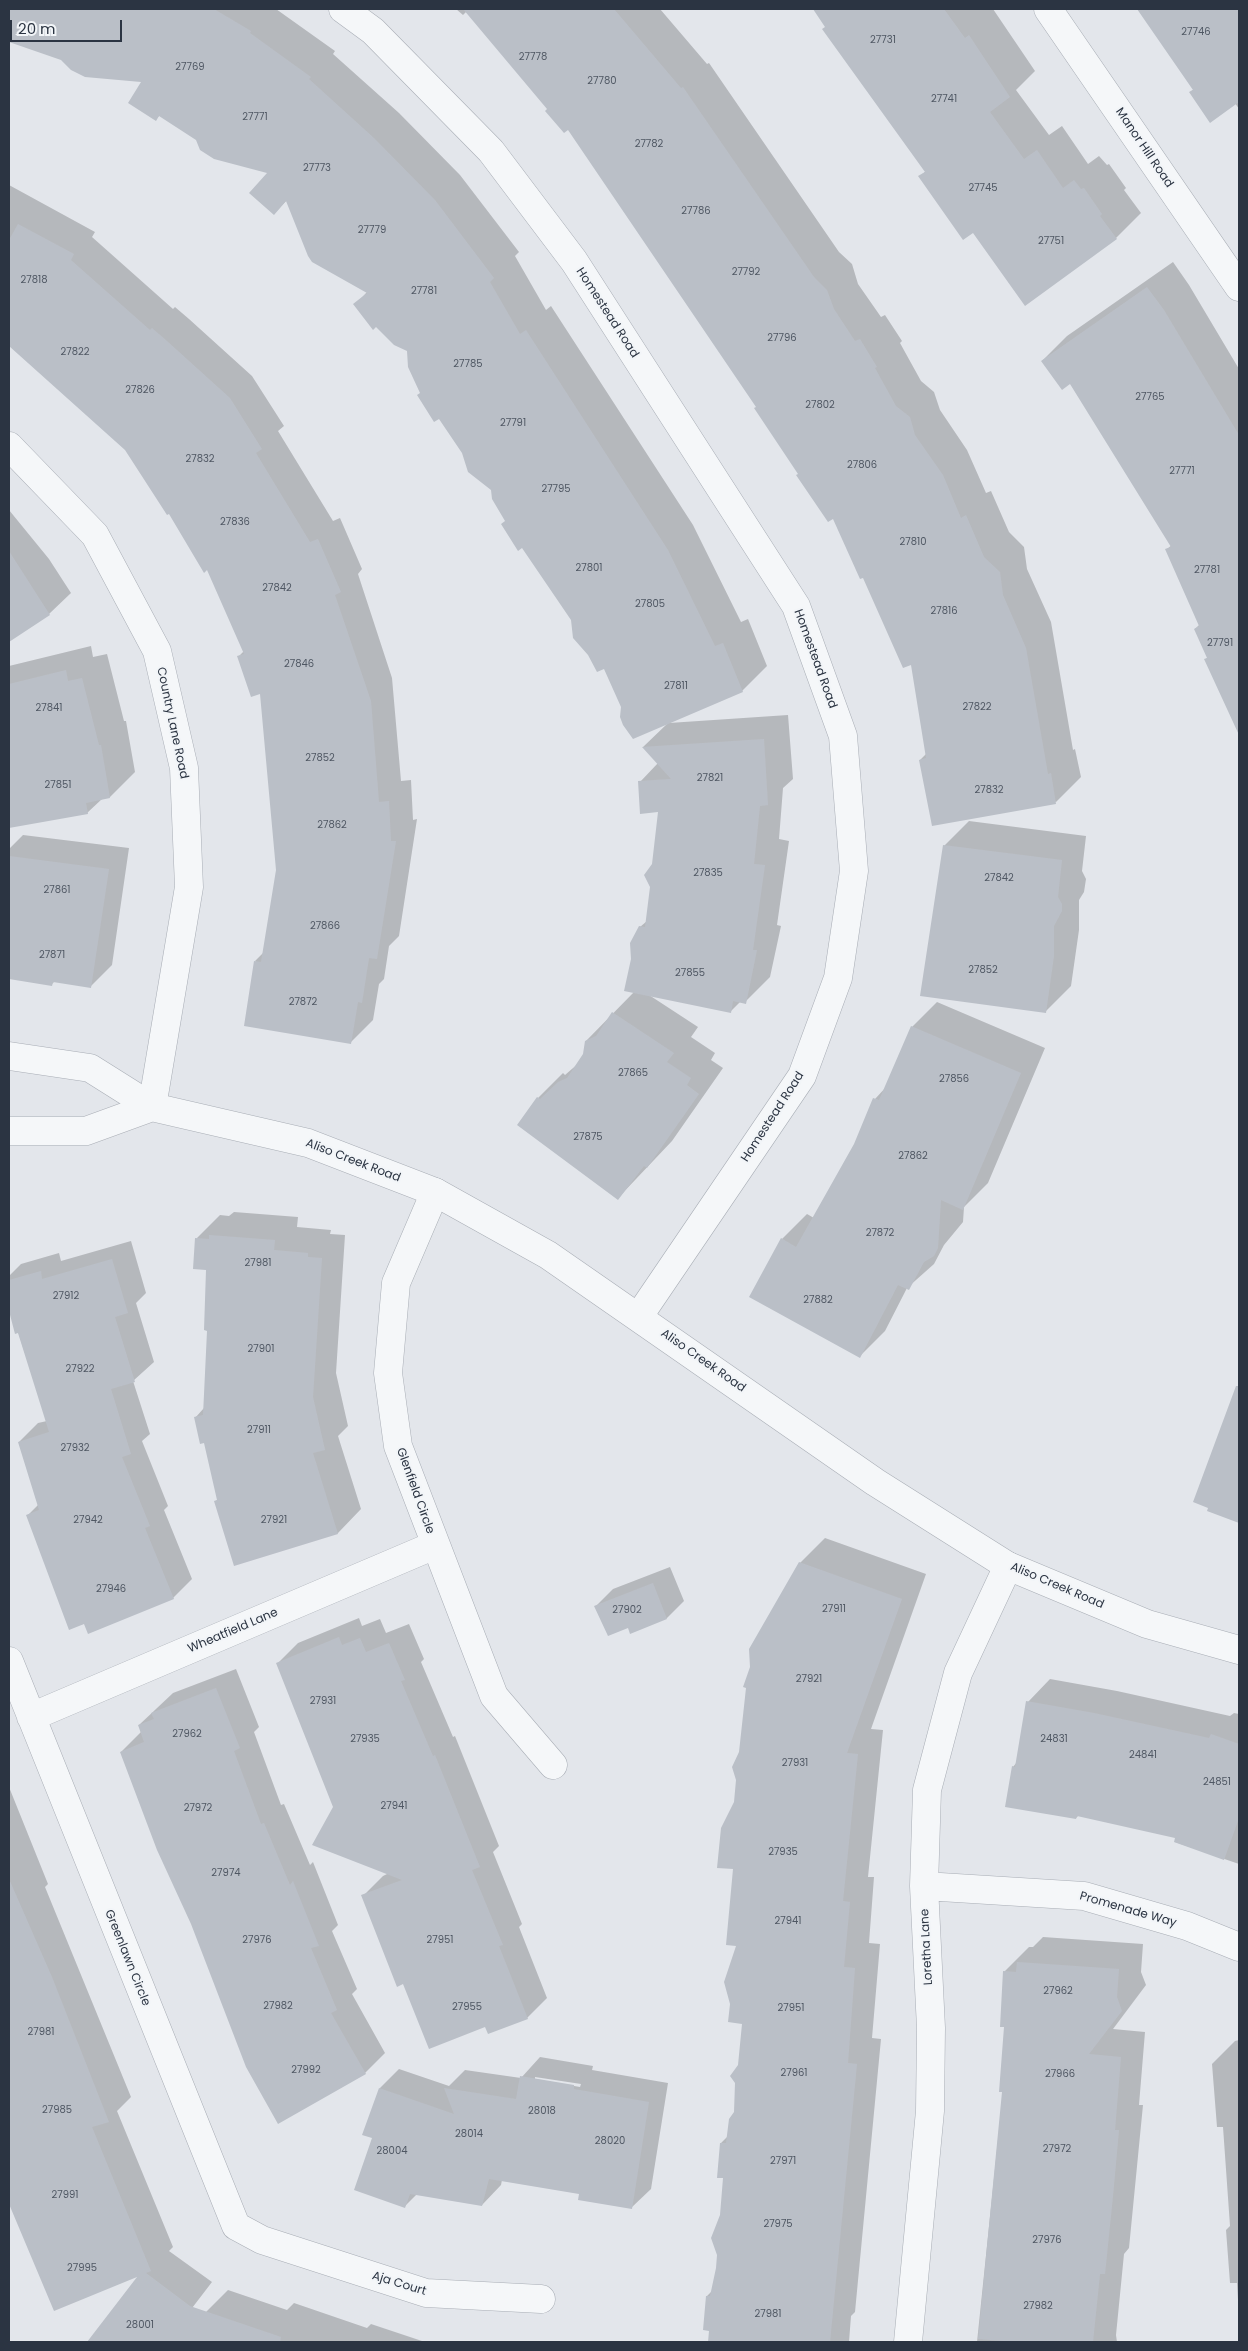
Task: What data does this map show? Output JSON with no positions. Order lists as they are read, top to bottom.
{
  "streets": {
    "street": [
      "Manor Hill Road",
      "Homestead Road",
      "Country Lane Road",
      "Aliso Creek Road",
      "Glenfield Circle",
      "Wheatfield Lane",
      "Promenade Way",
      "Loretha Lane",
      "Greenlawn Circle",
      "Aja Court"
    ]
  },
  "crossings": [
    ["Homestead Road", "Aliso Creek Road"],
    ["Country Lane Road", "Aliso Creek Road"],
    ["Aliso Creek Road", "Glenfield Circle"],
    ["Aliso Creek Road", "Loretha Lane"],
    ["Glenfield Circle", "Wheatfield Lane"],
    ["Wheatfield Lane", "Greenlawn Circle"],
    ["Promenade Way", "Loretha Lane"],
    ["Greenlawn Circle", "Aja Court"]
  ],
  "house_numbers": [
    "27746",
    "27731",
    "27778",
    "27769",
    "27780",
    "27741",
    "27771",
    "27782",
    "27773",
    "27745",
    "27786",
    "27779",
    "27751",
    "27792",
    "27818",
    "27781",
    "27796",
    "27822",
    "27785",
    "27826",
    "27765",
    "27802",
    "27791",
    "27832",
    "27806",
    "27771",
    "27795",
    "27836",
    "27810",
    "27801",
    "27781",
    "27842",
    "27805",
    "27816",
    "27791",
    "27846",
    "27811",
    "27822",
    "27841",
    "27852",
    "27821",
    "27851",
    "27832",
    "27862",
    "27835",
    "27842",
    "27861",
    "27866",
    "27871",
    "27852",
    "27855",
    "27872",
    "27865",
    "27856",
    "27875",
    "27862",
    "27872",
    "27981",
    "27912",
    "27882",
    "27901",
    "27922",
    "27911",
    "27932",
    "27942",
    "27921",
    "27946",
    "27911",
    "27902",
    "27921",
    "27931",
    "27962",
    "27935",
    "24831",
    "24841",
    "27931",
    "24851",
    "27941",
    "27972",
    "27935",
    "27974",
    "27941",
    "27976",
    "27951",
    "27962",
    "27982",
    "27955",
    "27951",
    "27981",
    "27992",
    "27961",
    "27966",
    "27985",
    "28018",
    "28014",
    "28020",
    "27972",
    "28004",
    "27971",
    "27991",
    "27975",
    "27976",
    "27995",
    "27982",
    "27981",
    "28001"
  ],
  "scale_bar": "20 m"
}
